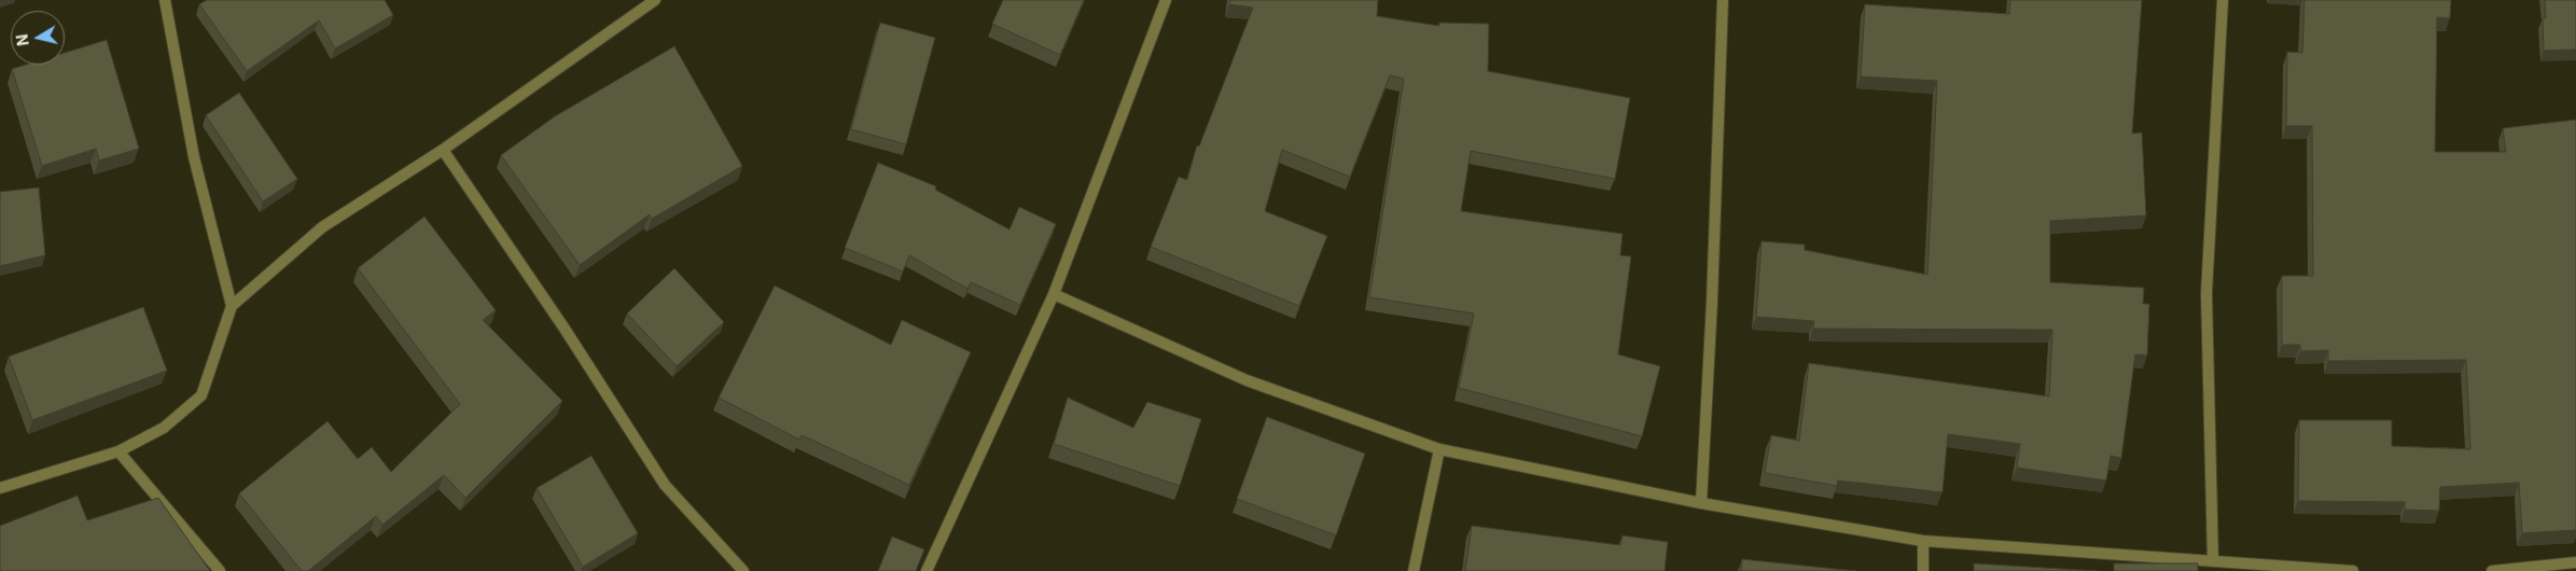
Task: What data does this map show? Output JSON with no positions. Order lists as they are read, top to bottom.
{
  "north": "left"
}
